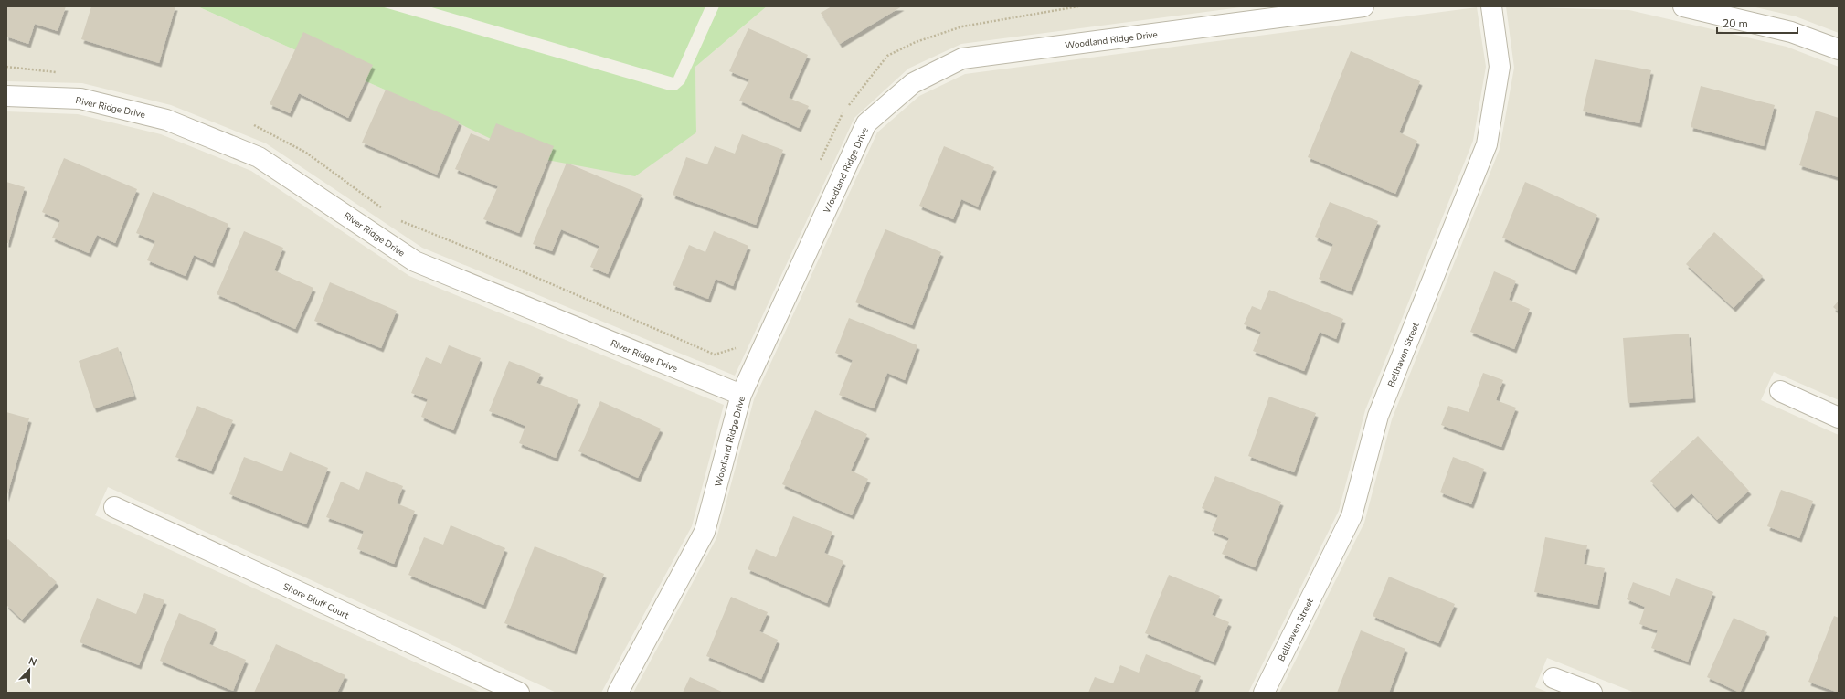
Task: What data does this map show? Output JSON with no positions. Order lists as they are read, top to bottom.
{
  "streets": {
    "street": [
      "Woodland Ridge Drive",
      "River Ridge Drive",
      "Bellhaven Street",
      "Shore Bluff Court"
    ]
  },
  "crossings": [
    ["Woodland Ridge Drive", "River Ridge Drive"]
  ],
  "scale_bar": "20 m",
  "north": "top"
}
